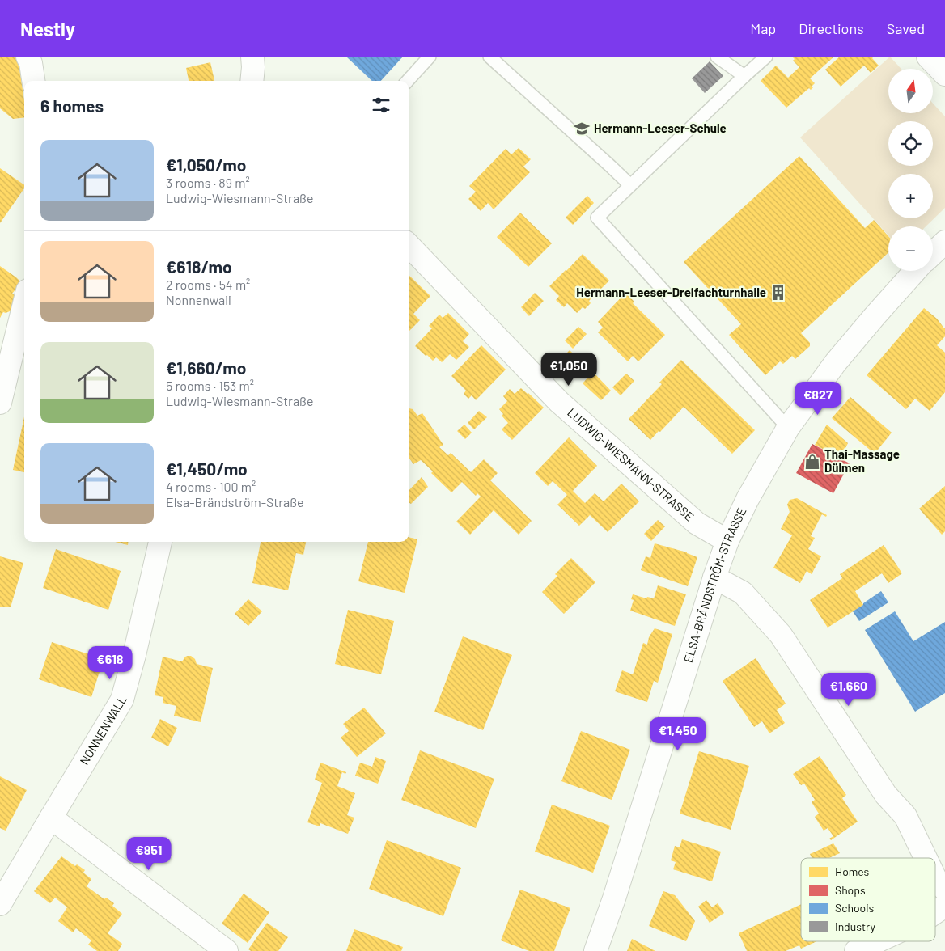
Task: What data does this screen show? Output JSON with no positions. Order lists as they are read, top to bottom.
{
  "streets": {
    "street": ["LUDWIG-WIESMANN-STRASSE", "ELSA-BRÄNDSTRÖM-STRASSE", "NONNENWALL"]
  },
  "crossings": [
    ["LUDWIG-WIESMANN-STRASSE", "ELSA-BRÄNDSTRÖM-STRASSE"]
  ],
  "places": {
    "school or university": ["Hermann-Leeser-Schule"],
    "building": ["Hermann-Leeser-Dreifachturnhalle"],
    "shop": ["Thai-Massage Dülmen"]
  },
  "legend": [
    "Homes",
    "Shops",
    "Schools",
    "Industry"
  ],
  "north": "top",
  "page": {
    "header": "Nestly",
    "nav": ["Map", "Directions", "Saved"],
    "map_buttons": ["+", "−"],
    "heading": "6 homes",
    "list": [
      {
        "name": "€1,050/mo",
        "note": "3 rooms · 89 m² · Ludwig-Wiesmann-Straße"
      },
      {
        "name": "€618/mo",
        "note": "2 rooms · 54 m² · Nonnenwall"
      },
      {
        "name": "€1,660/mo",
        "note": "5 rooms · 153 m² · Ludwig-Wiesmann-Straße"
      },
      {
        "name": "€1,450/mo",
        "note": "4 rooms · 100 m² · Elsa-Brändström-Straße"
      }
    ],
    "price": [
      "€1,050",
      "€827",
      "€618",
      "€1,660",
      "€1,450",
      "€851"
    ]
  }
}
